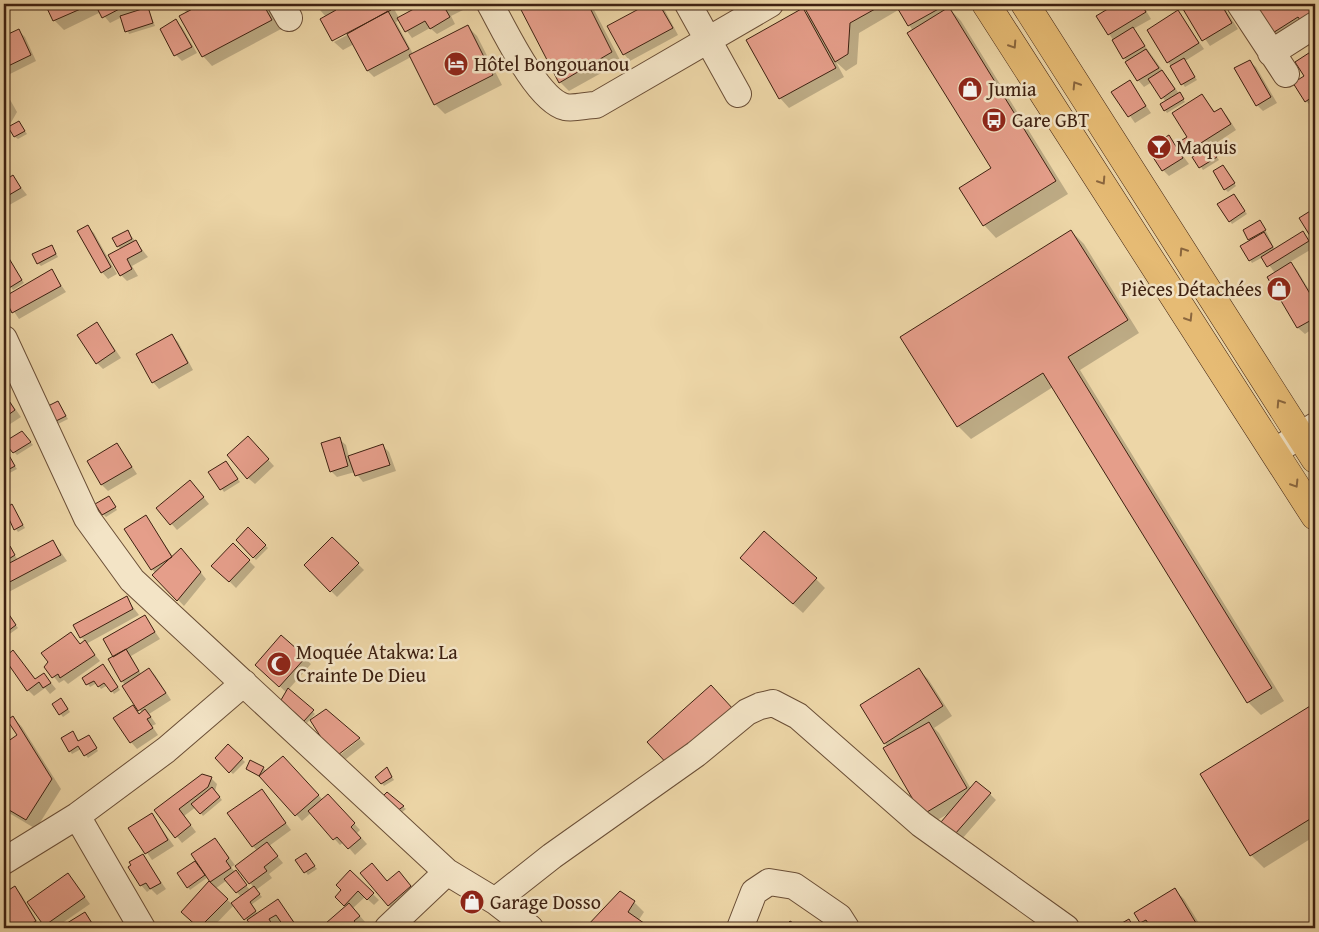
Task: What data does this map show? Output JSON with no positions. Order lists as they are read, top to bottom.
{
  "places": {
    "hotel": ["Hôtel Bongouanou"],
    "shop": ["Jumia", "Pièces Détachées", "Garage Dosso"],
    "bus stop": ["Gare GBT"],
    "bar": ["Maquis"],
    "mosque": ["Moquée Atakwa: La Crainte De Dieu"]
  }
}
